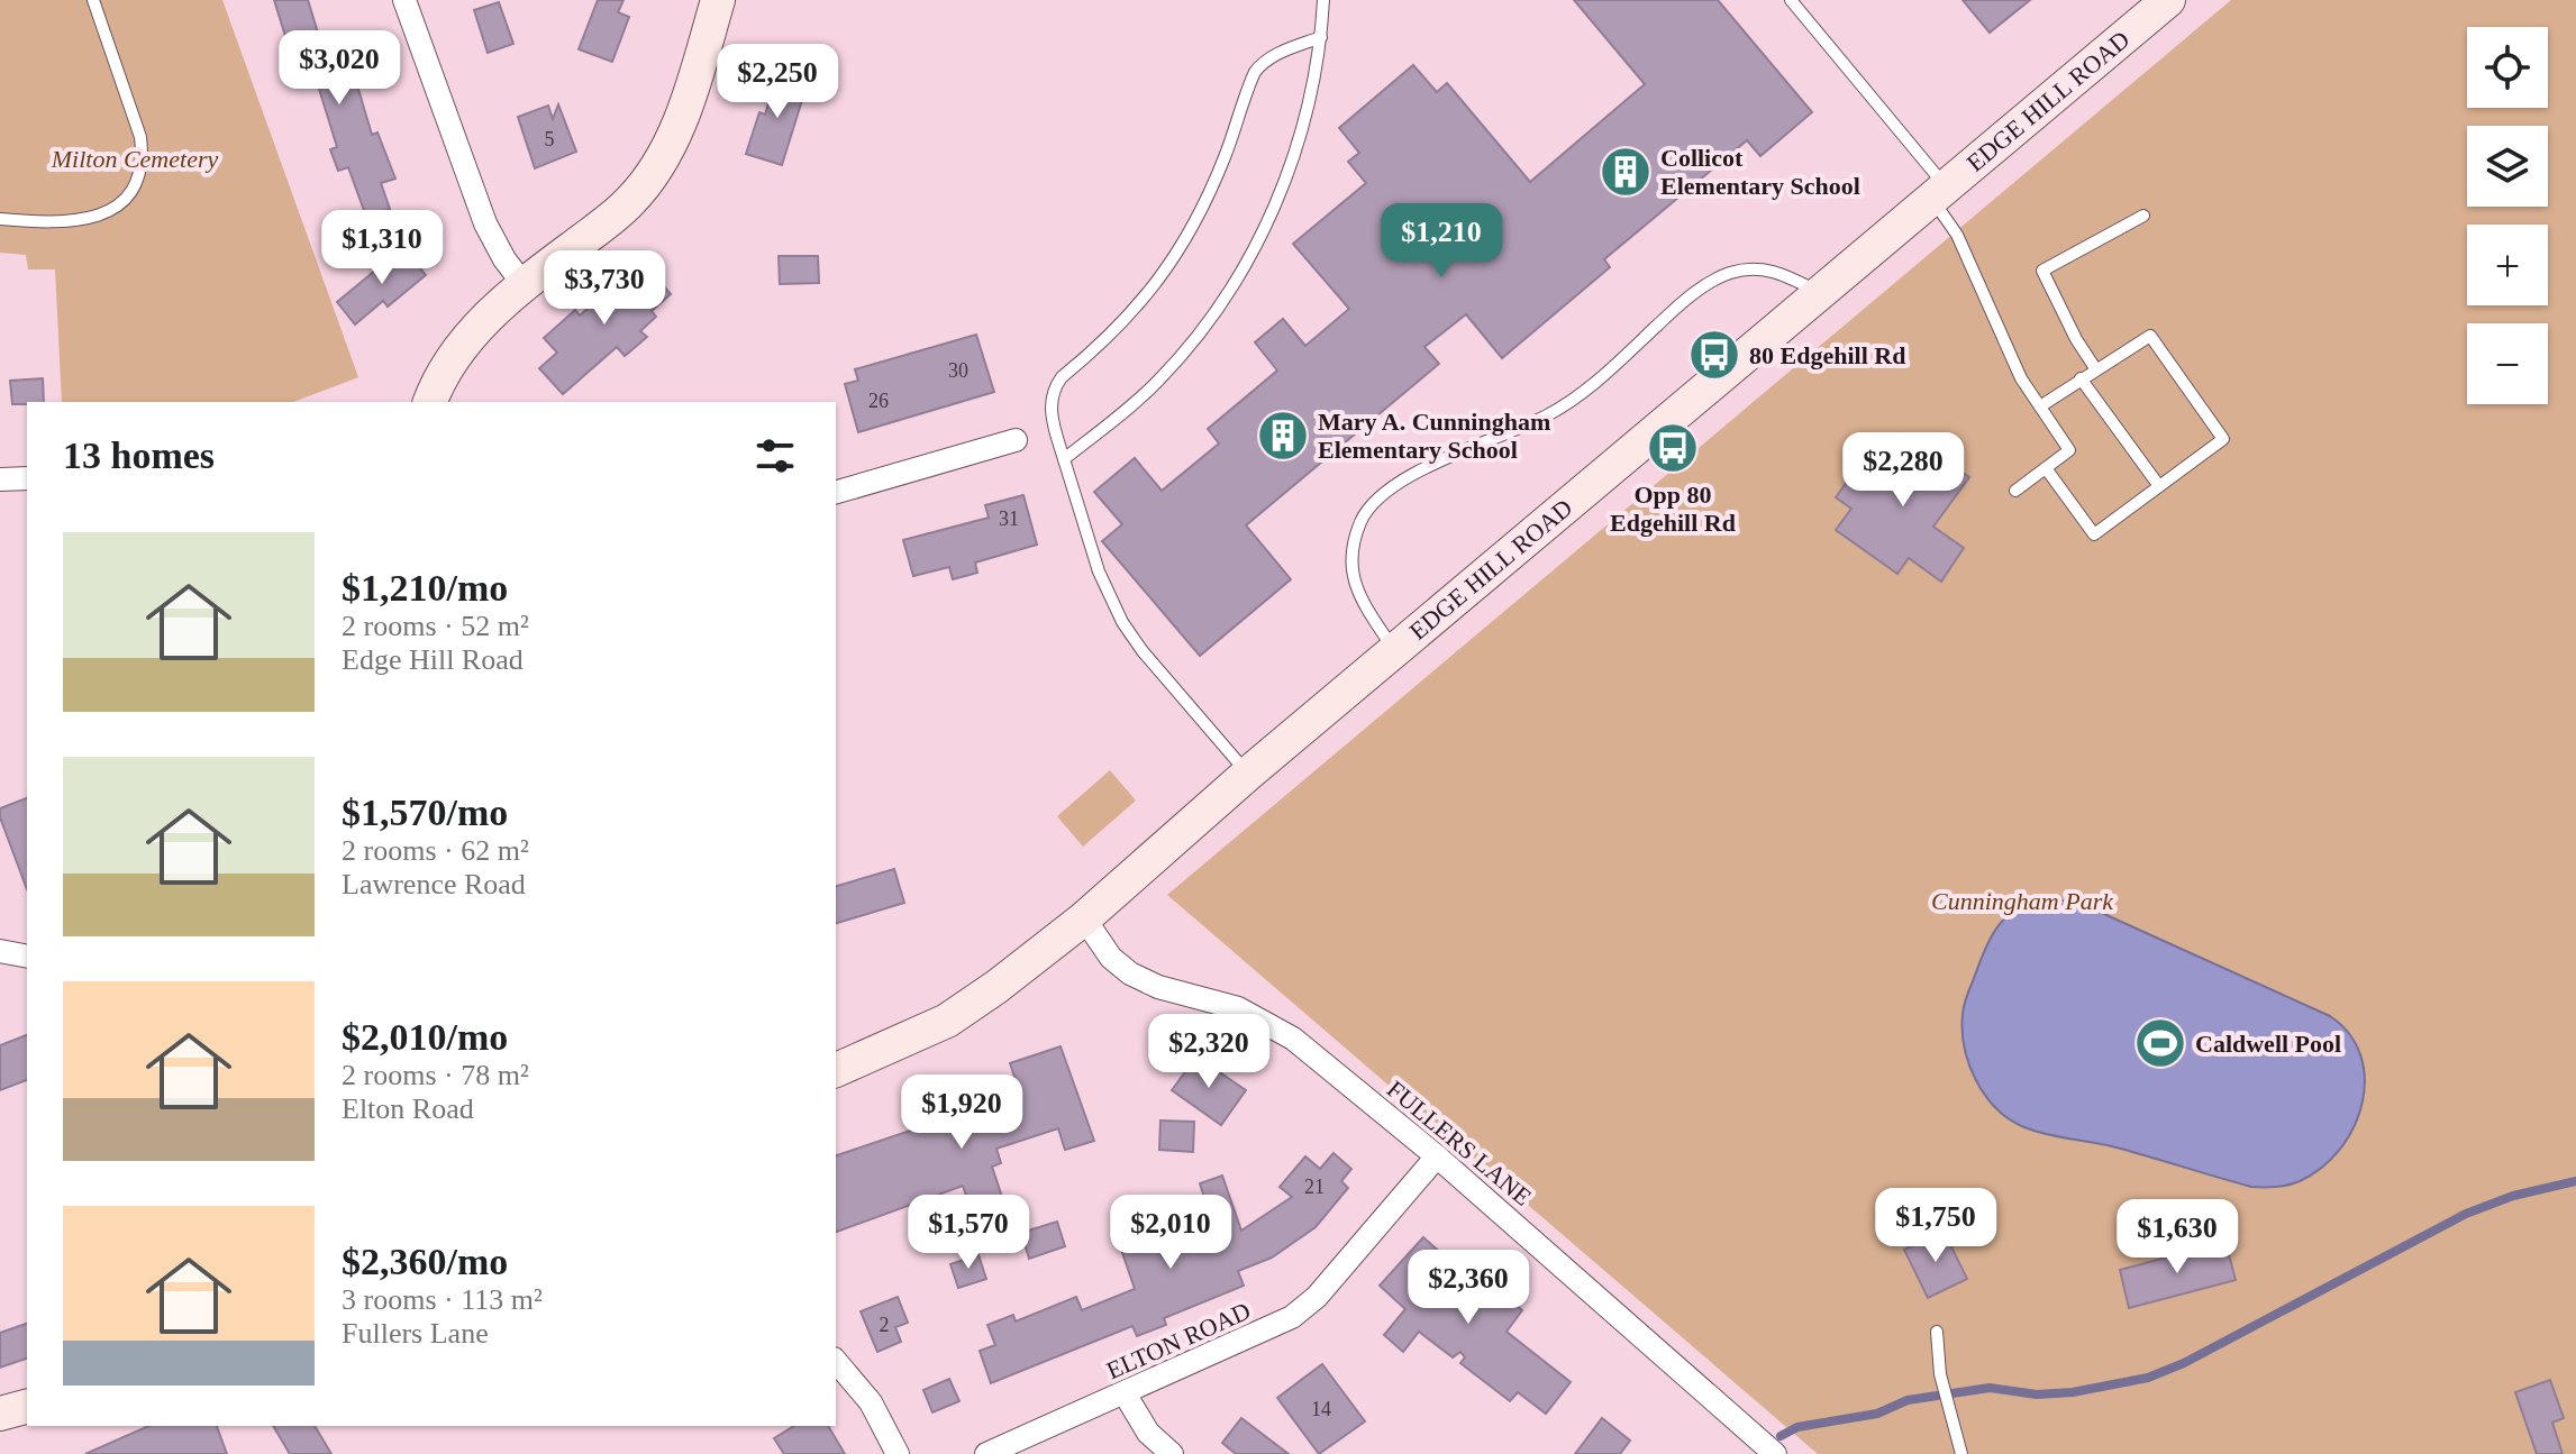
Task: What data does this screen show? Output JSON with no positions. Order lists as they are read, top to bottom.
{
  "streets": {
    "street": ["EDGE HILL ROAD", "FULLERS LANE", "ELTON ROAD"]
  },
  "crossings": [
    ["EDGE HILL ROAD", "FULLERS LANE"],
    ["FULLERS LANE", "ELTON ROAD"]
  ],
  "parks": ["Milton Cemetery", "Cunningham Park"],
  "places": {
    "building": ["Collicot Elementary School", "Mary A. Cunningham Elementary School"],
    "bus stop": ["80 Edgehill Rd", "Opp 80 Edgehill Rd"],
    "sports": ["Caldwell Pool"]
  },
  "house_numbers": [
    "5",
    "30",
    "26",
    "31",
    "21",
    "2",
    "14"
  ],
  "page": {
    "map_buttons": ["+", "−"],
    "price": [
      "$3,020",
      "$2,250",
      "$1,210",
      "$1,310",
      "$3,730",
      "$2,280",
      "$2,320",
      "$1,920",
      "$1,750",
      "$1,570",
      "$2,010",
      "$1,630",
      "$2,360"
    ],
    "heading": "13 homes",
    "list": [
      {
        "name": "$1,210/mo",
        "note": "2 rooms · 52 m² · Edge Hill Road"
      },
      {
        "name": "$1,570/mo",
        "note": "2 rooms · 62 m² · Lawrence Road"
      },
      {
        "name": "$2,010/mo",
        "note": "2 rooms · 78 m² · Elton Road"
      },
      {
        "name": "$2,360/mo",
        "note": "3 rooms · 113 m² · Fullers Lane"
      }
    ]
  }
}
